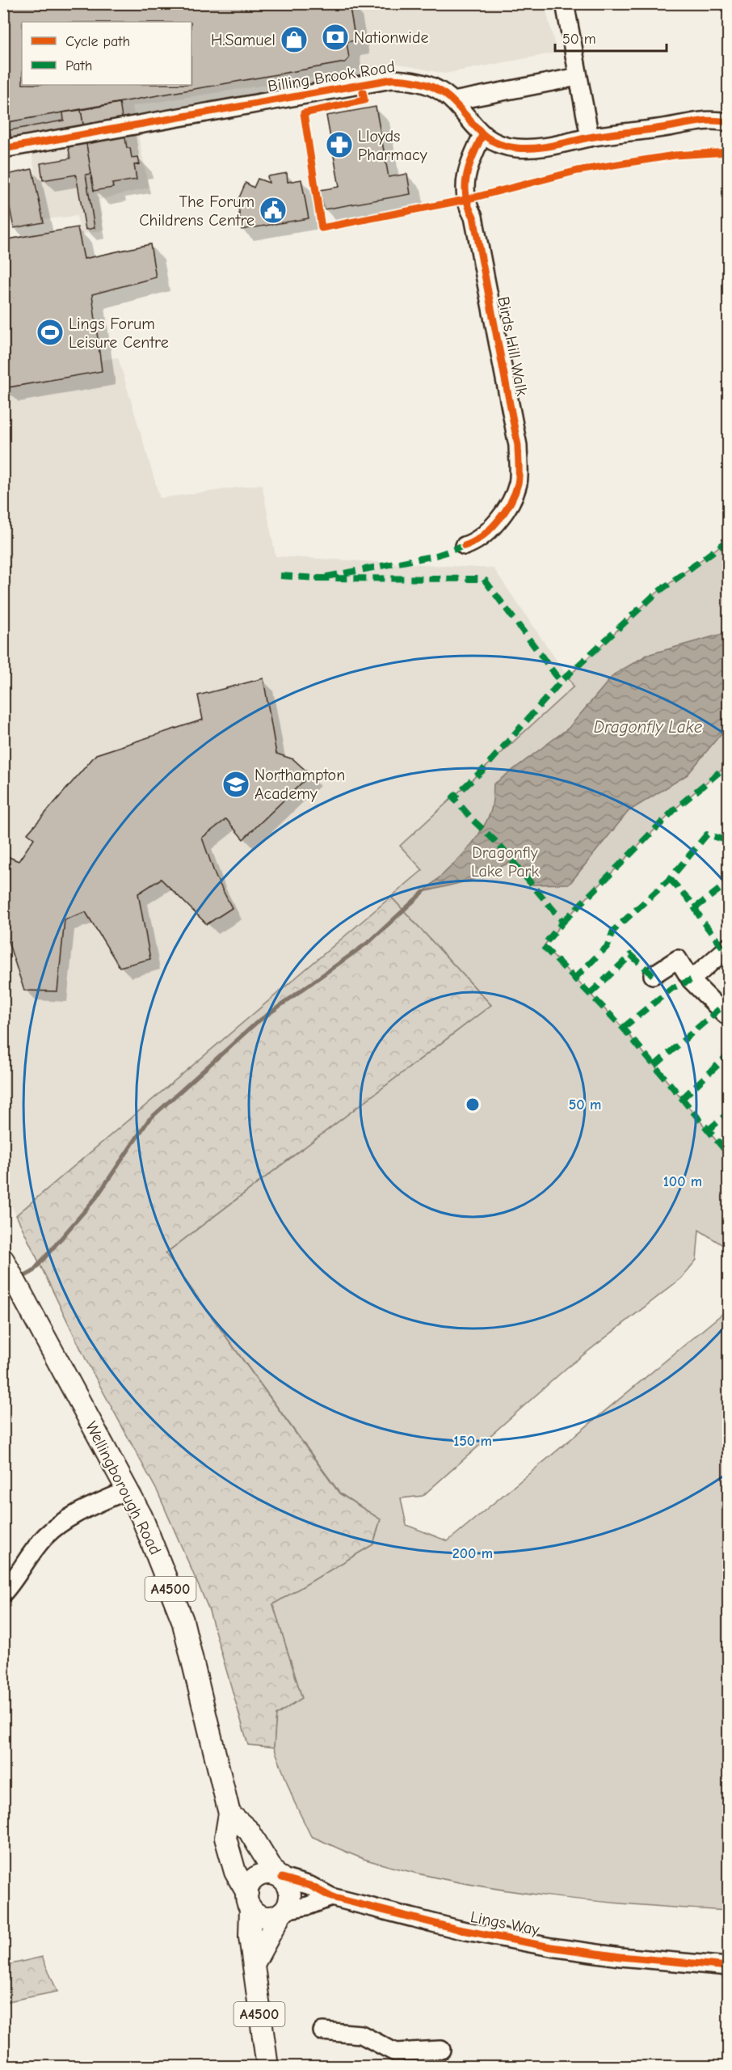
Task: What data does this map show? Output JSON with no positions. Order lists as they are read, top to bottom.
{
  "streets": {
    "main road": ["Wellingborough Road", "A4500"],
    "street": ["Billing Brook Road", "Birds Hill Walk", "Lings Way"]
  },
  "crossings": [
    ["Billing Brook Road", "Birds Hill Walk"],
    ["Wellingborough Road", "Lings Way"]
  ],
  "water": ["Dragonfly Lake"],
  "parks": ["Dragonfly Lake Park"],
  "places": {
    "bank": ["Nationwide"],
    "shop": ["H.Samuel"],
    "pharmacy": ["Lloyds Pharmacy"],
    "public building": ["The Forum Childrens Centre"],
    "sports": ["Lings Forum Leisure Centre"],
    "school or university": ["Northampton Academy"]
  },
  "legend": ["Cycle path", "Path"],
  "scale_bar": "50 m",
  "rings": [
    "50 m",
    "100 m",
    "150 m",
    "200 m"
  ]
}
